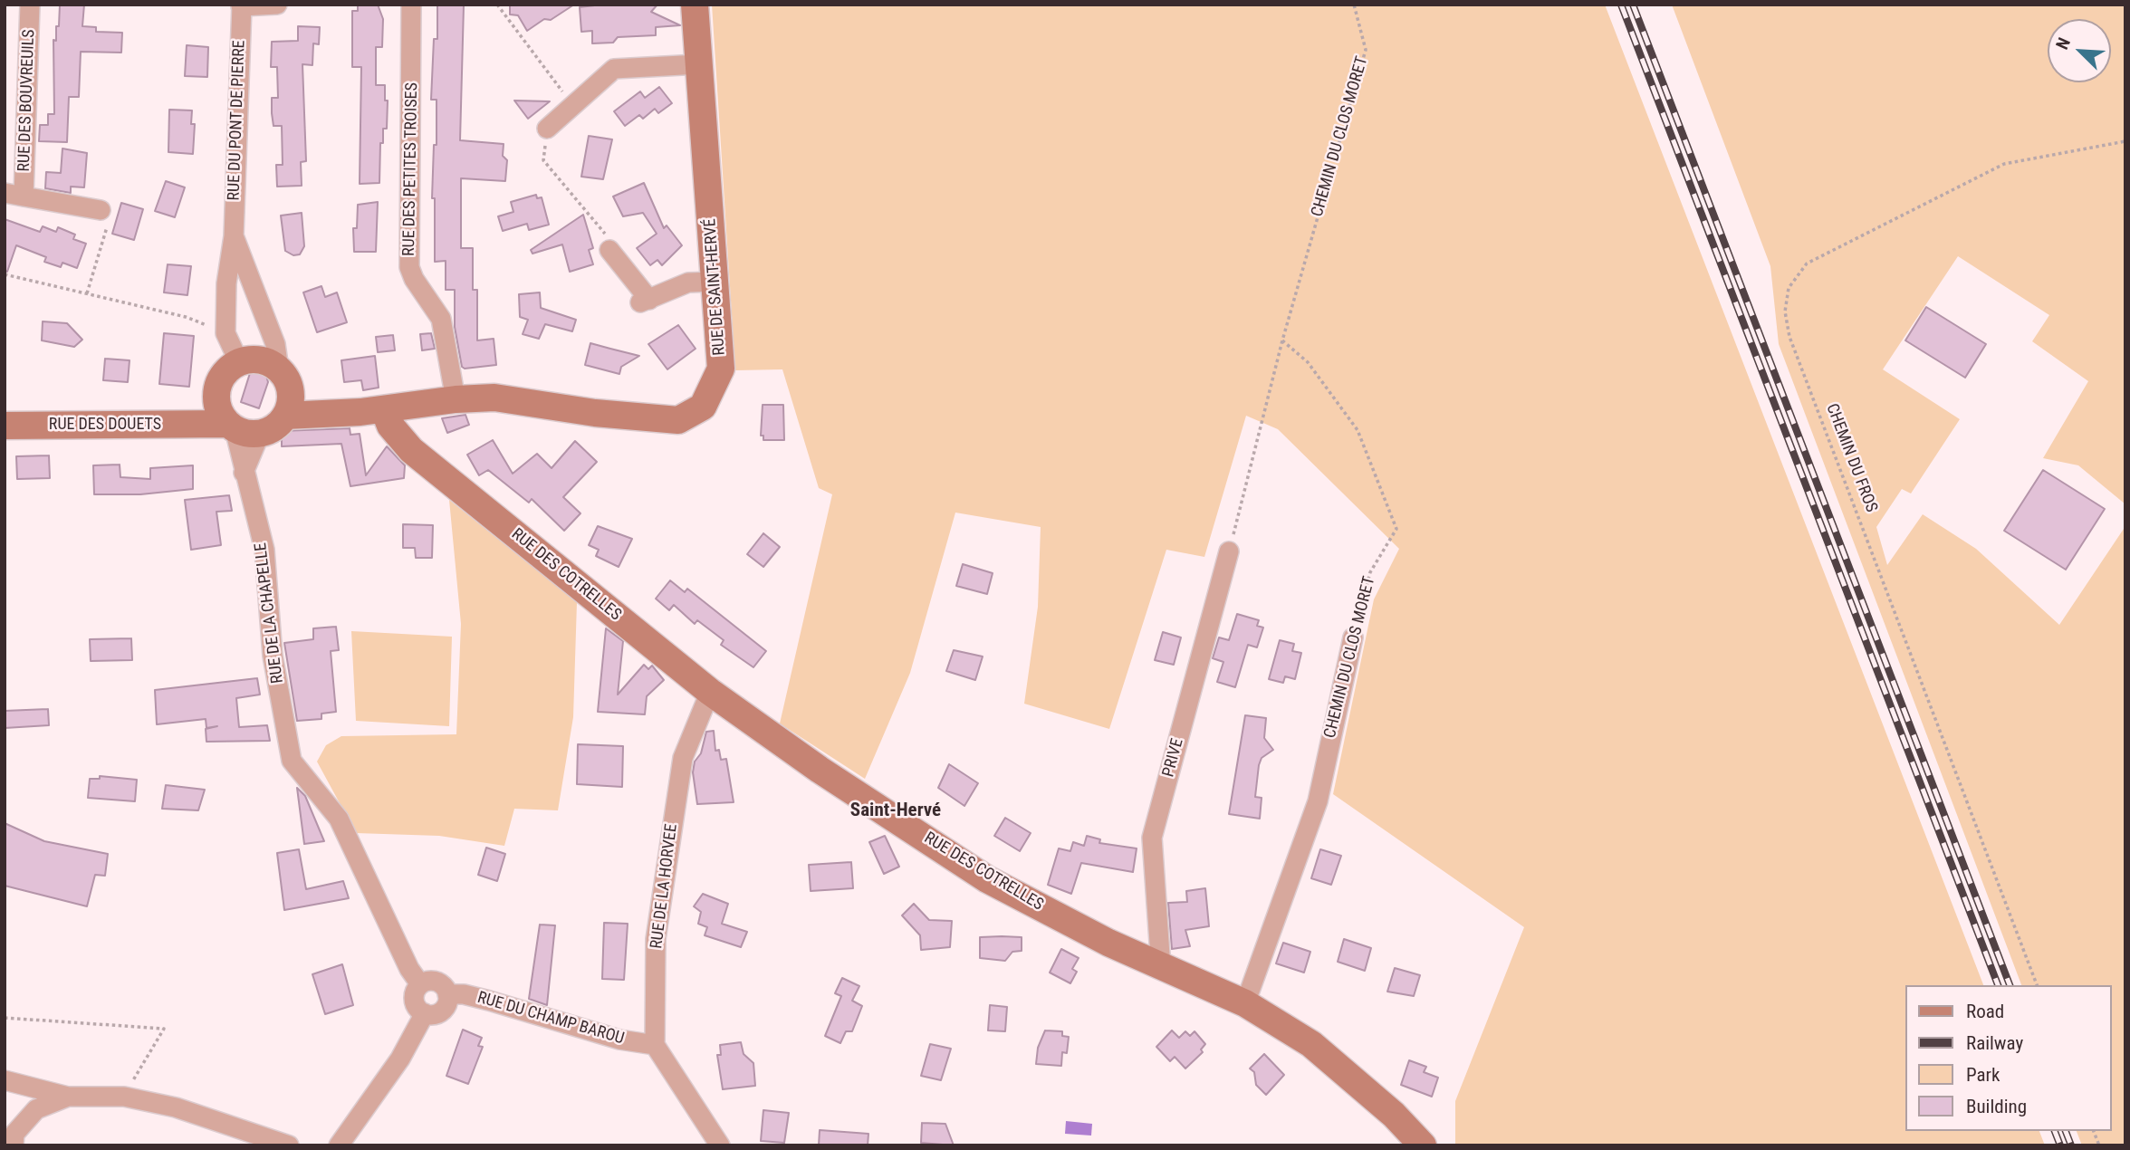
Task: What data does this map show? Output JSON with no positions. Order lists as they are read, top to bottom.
{
  "streets": {
    "street": [
      "RUE DES BOUVREUILS",
      "RUE DU PONT DE PIERRE",
      "CHEMIN DU CLOS MORET",
      "RUE DES PETITES TROISES",
      "RUE DE SAINT-HERVÉ",
      "RUE DES DOUETS",
      "RUE DES COTRELLES",
      "RUE DE LA CHAPELLE",
      "PRIVE",
      "RUE DE LA HORVEE",
      "RUE DU CHAMP BAROU"
    ],
    "path": ["CHEMIN DU FROS"]
  },
  "crossings": [
    ["RUE DU PONT DE PIERRE", "RUE DES DOUETS"],
    ["RUE DU PONT DE PIERRE", "RUE DE LA CHAPELLE"],
    ["CHEMIN DU CLOS MORET", "RUE DES COTRELLES"],
    ["CHEMIN DU CLOS MORET", "PRIVE"],
    ["RUE DES PETITES TROISES", "RUE DE SAINT-HERVÉ"],
    ["RUE DE SAINT-HERVÉ", "RUE DES COTRELLES"],
    ["RUE DES DOUETS", "RUE DE LA CHAPELLE"],
    ["RUE DES COTRELLES", "PRIVE"],
    ["RUE DES COTRELLES", "RUE DE LA HORVEE"],
    ["RUE DE LA CHAPELLE", "RUE DU CHAMP BAROU"],
    ["RUE DE LA HORVEE", "RUE DU CHAMP BAROU"]
  ],
  "districts": ["Saint-Hervé"],
  "legend": [
    "Road",
    "Railway",
    "Park",
    "Building"
  ],
  "north": "top left"
}
